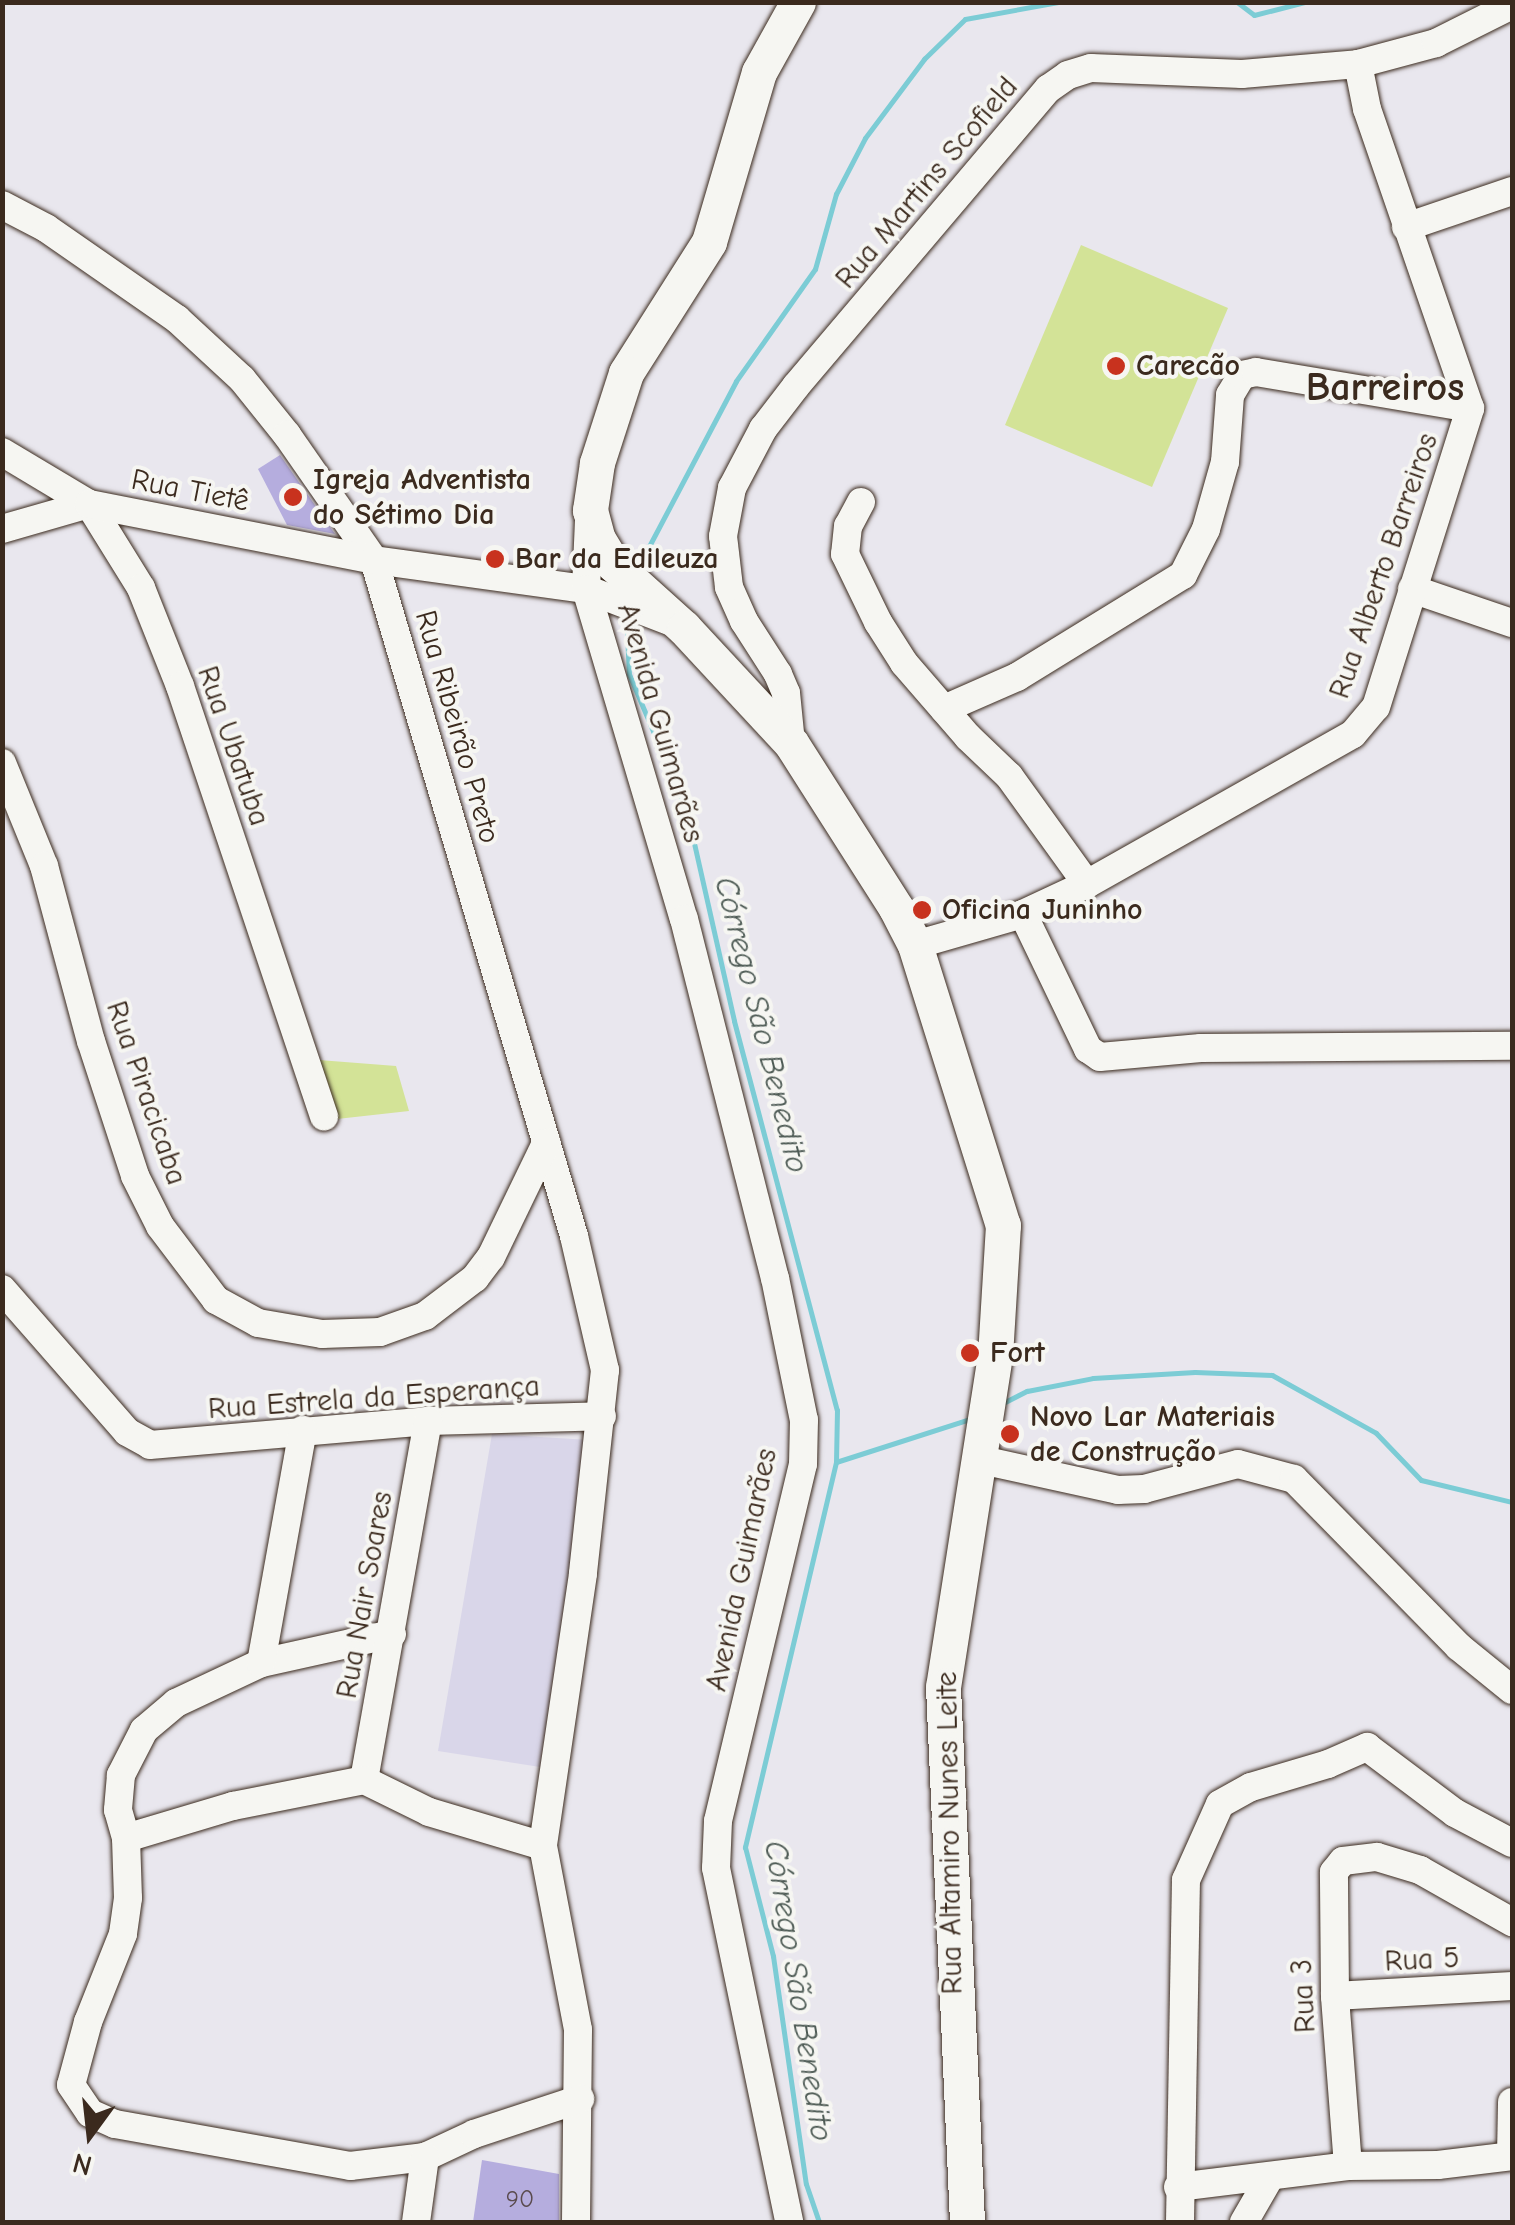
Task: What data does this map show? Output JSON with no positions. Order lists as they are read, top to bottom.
{
  "streets": {
    "main road": ["Rua Altamiro Nunes Leite"],
    "street": [
      "Rua Martins Scofield",
      "Rua Tietê",
      "Rua Alberto Barreiros",
      "Avenida Guimarães",
      "Rua Ribeirão Preto",
      "Rua Ubatuba",
      "Rua Piracicaba",
      "Rua Estrela da Esperança",
      "Rua Nair Soares",
      "Rua 5",
      "Rua 3"
    ]
  },
  "crossings": [
    ["Rua Martins Scofield", "Rua Alberto Barreiros"],
    ["Rua Martins Scofield", "Rua Altamiro Nunes Leite"],
    ["Rua Tietê", "Avenida Guimarães"],
    ["Rua Tietê", "Rua Ribeirão Preto"],
    ["Rua Tietê", "Rua Ubatuba"],
    ["Rua Tietê", "Rua Altamiro Nunes Leite"],
    ["Rua Alberto Barreiros", "Rua Altamiro Nunes Leite"],
    ["Avenida Guimarães", "Rua Altamiro Nunes Leite"],
    ["Rua Ribeirão Preto", "Rua Piracicaba"],
    ["Rua Ribeirão Preto", "Rua Estrela da Esperança"],
    ["Rua Estrela da Esperança", "Rua Nair Soares"],
    ["Rua 5", "Rua 3"]
  ],
  "districts": ["Barreiros"],
  "water": ["Córrego São Benedito"],
  "places": [
    "Carecão",
    "Igreja Adventista do Sétimo Dia",
    "Bar da Edileuza",
    "Oficina Juninho",
    "Fort",
    "Novo Lar Materiais de Construção"
  ],
  "house_numbers": ["90"],
  "north": "bottom"
}
